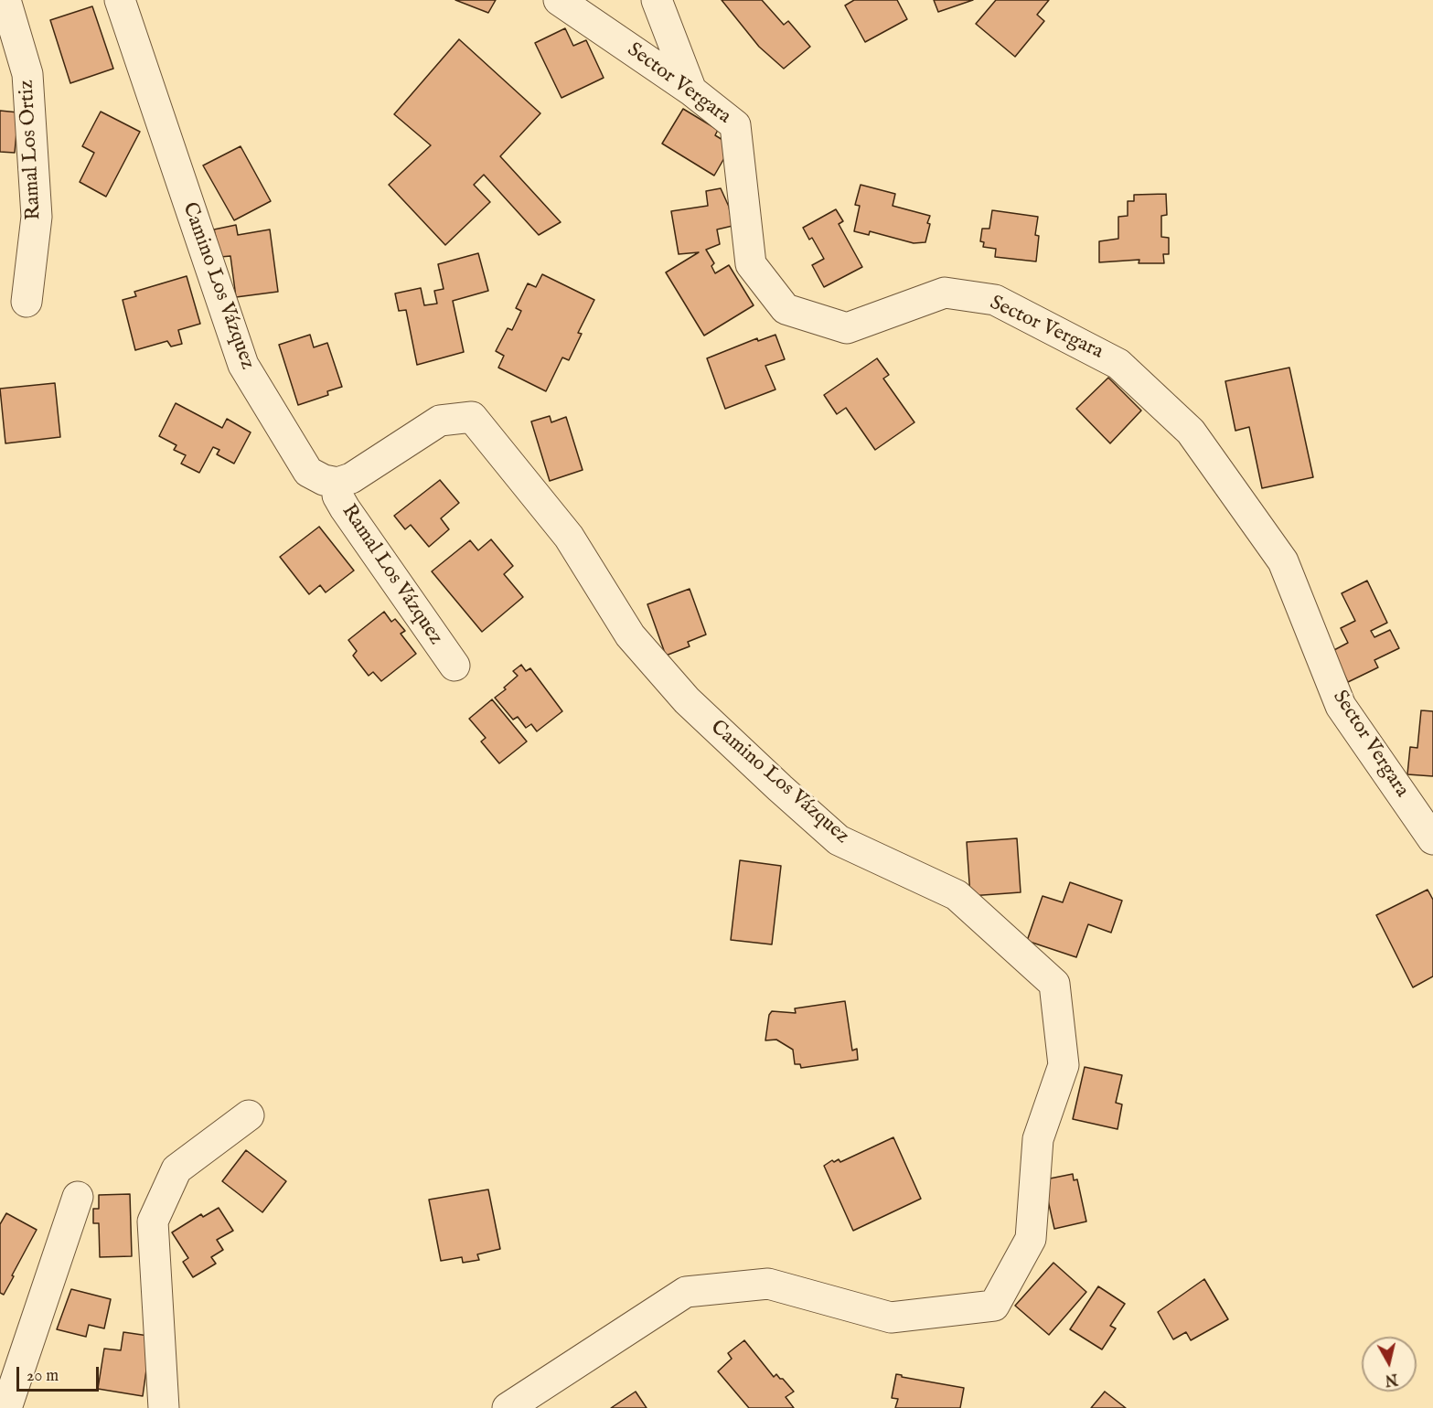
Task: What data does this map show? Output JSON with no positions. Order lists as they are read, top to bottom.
{
  "streets": {
    "street": [
      "Sector Vergara",
      "Ramal Los Ortiz",
      "Camino Los Vázquez",
      "Ramal Los Vázquez"
    ]
  },
  "crossings": [
    ["Camino Los Vázquez", "Ramal Los Vázquez"]
  ],
  "scale_bar": "20 m",
  "north": "bottom"
}
